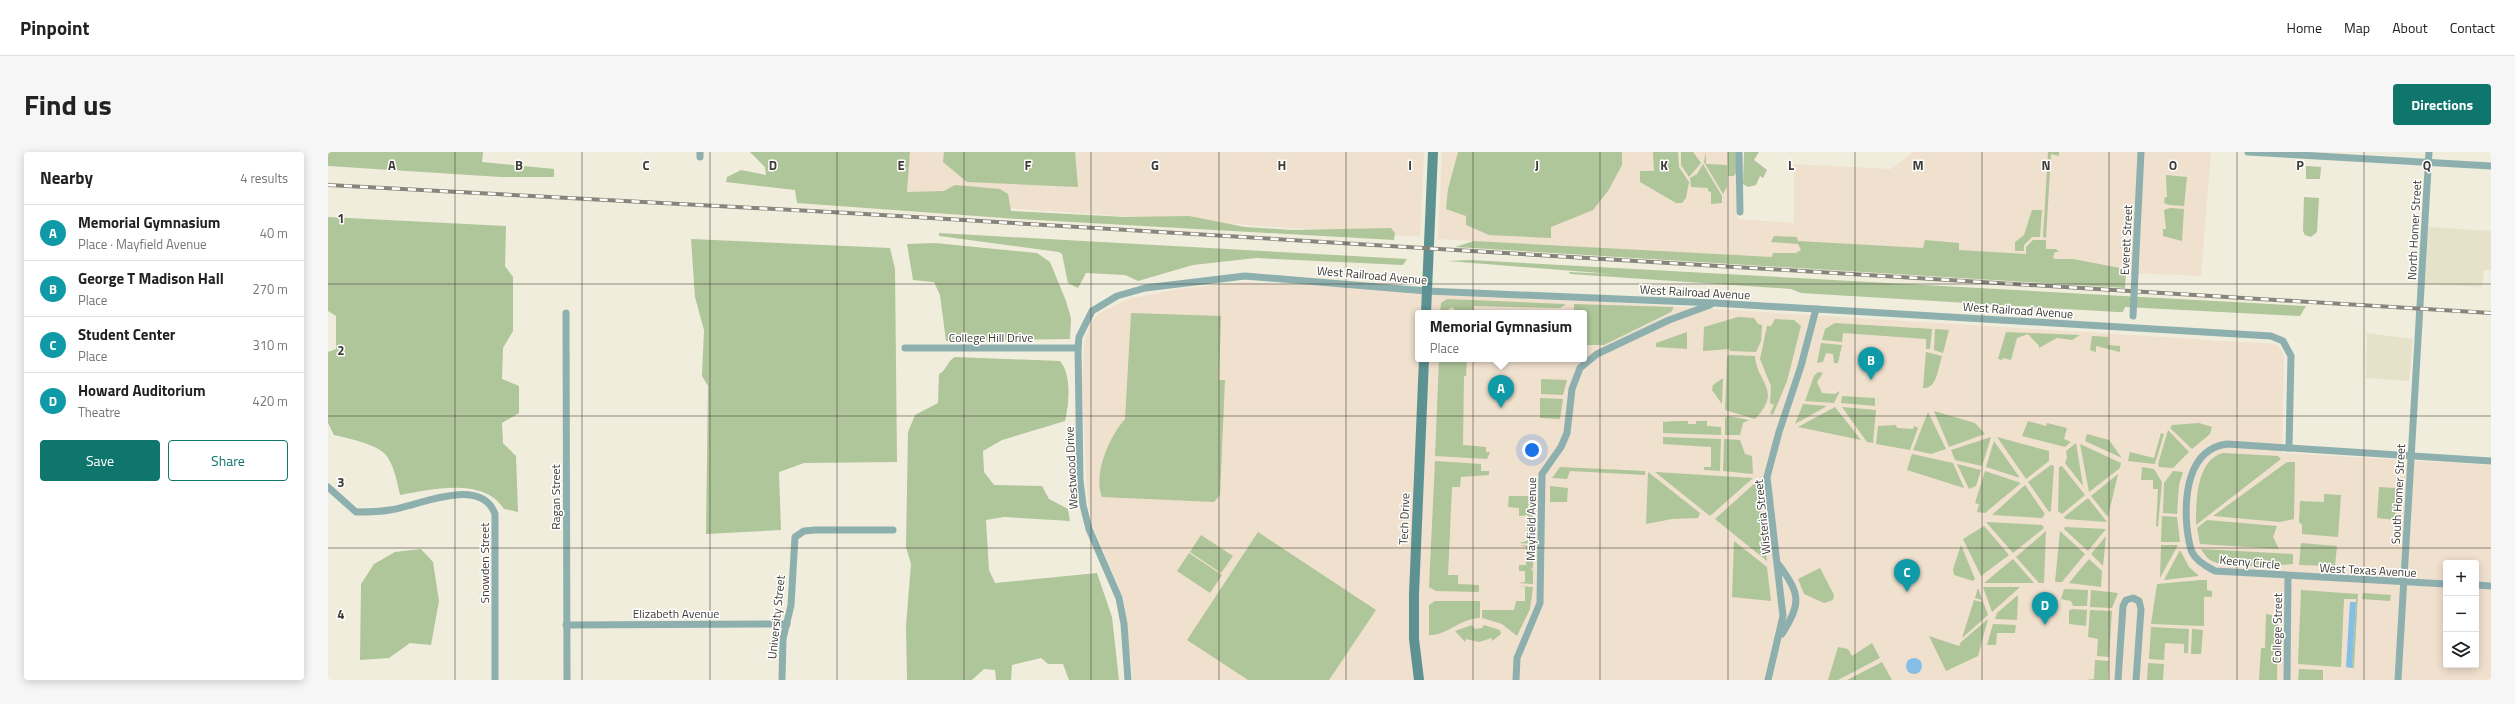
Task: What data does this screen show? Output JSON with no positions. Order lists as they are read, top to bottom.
{
  "streets": {
    "main road": ["Tech Drive"],
    "street": [
      "North Homer Street",
      "Everett Street",
      "West Railroad Avenue",
      "College Hill Drive",
      "Westwood Drive",
      "South Homer Street",
      "Ragan Street",
      "Wisteria Street",
      "Mayfield Avenue",
      "Keeny Circle",
      "Snowden Street",
      "West Texas Avenue",
      "Elizabeth Avenue",
      "University Street",
      "College Street"
    ]
  },
  "crossings": [
    ["North Homer Street", "South Homer Street"],
    ["Everett Street", "West Railroad Avenue"],
    ["West Railroad Avenue", "Westwood Drive"],
    ["West Railroad Avenue", "Wisteria Street"],
    ["West Railroad Avenue", "Mayfield Avenue"],
    ["West Railroad Avenue", "Keeny Circle"],
    ["College Hill Drive", "Westwood Drive"],
    ["South Homer Street", "Keeny Circle"],
    ["South Homer Street", "West Texas Avenue"],
    ["Ragan Street", "Elizabeth Avenue"],
    ["Keeny Circle", "West Texas Avenue"],
    ["Keeny Circle", "College Street"],
    ["West Texas Avenue", "College Street"],
    ["Elizabeth Avenue", "University Street"]
  ],
  "page": {
    "header": "Pinpoint",
    "nav": [
      "Home",
      "Map",
      "About",
      "Contact"
    ],
    "title": "Find us",
    "buttons": [
      "Directions",
      ["Save", "Share"]
    ],
    "heading": ["Nearby", "4 results"],
    "list": [
      {
        "mark": "A",
        "name": "Memorial Gymnasium",
        "note": "Place · Mayfield Avenue",
        "value": "40 m"
      },
      {
        "mark": "B",
        "name": "George T Madison Hall",
        "note": "Place",
        "value": "270 m"
      },
      {
        "mark": "C",
        "name": "Student Center",
        "note": "Place",
        "value": "310 m"
      },
      {
        "mark": "D",
        "name": "Howard Auditorium",
        "note": "Theatre",
        "value": "420 m"
      }
    ],
    "popup": ["Memorial Gymnasium", "Place"],
    "pins": [
      "B",
      "A",
      "C",
      "D"
    ],
    "map_buttons": ["+", "−"]
  },
  "grid": {
    "columns": [
      "A",
      "B",
      "C",
      "D",
      "E",
      "F",
      "G",
      "H",
      "I",
      "J",
      "K",
      "L",
      "M",
      "N",
      "O",
      "P",
      "Q"
    ],
    "rows": [
      "1",
      "2",
      "3",
      "4"
    ]
  }
}
